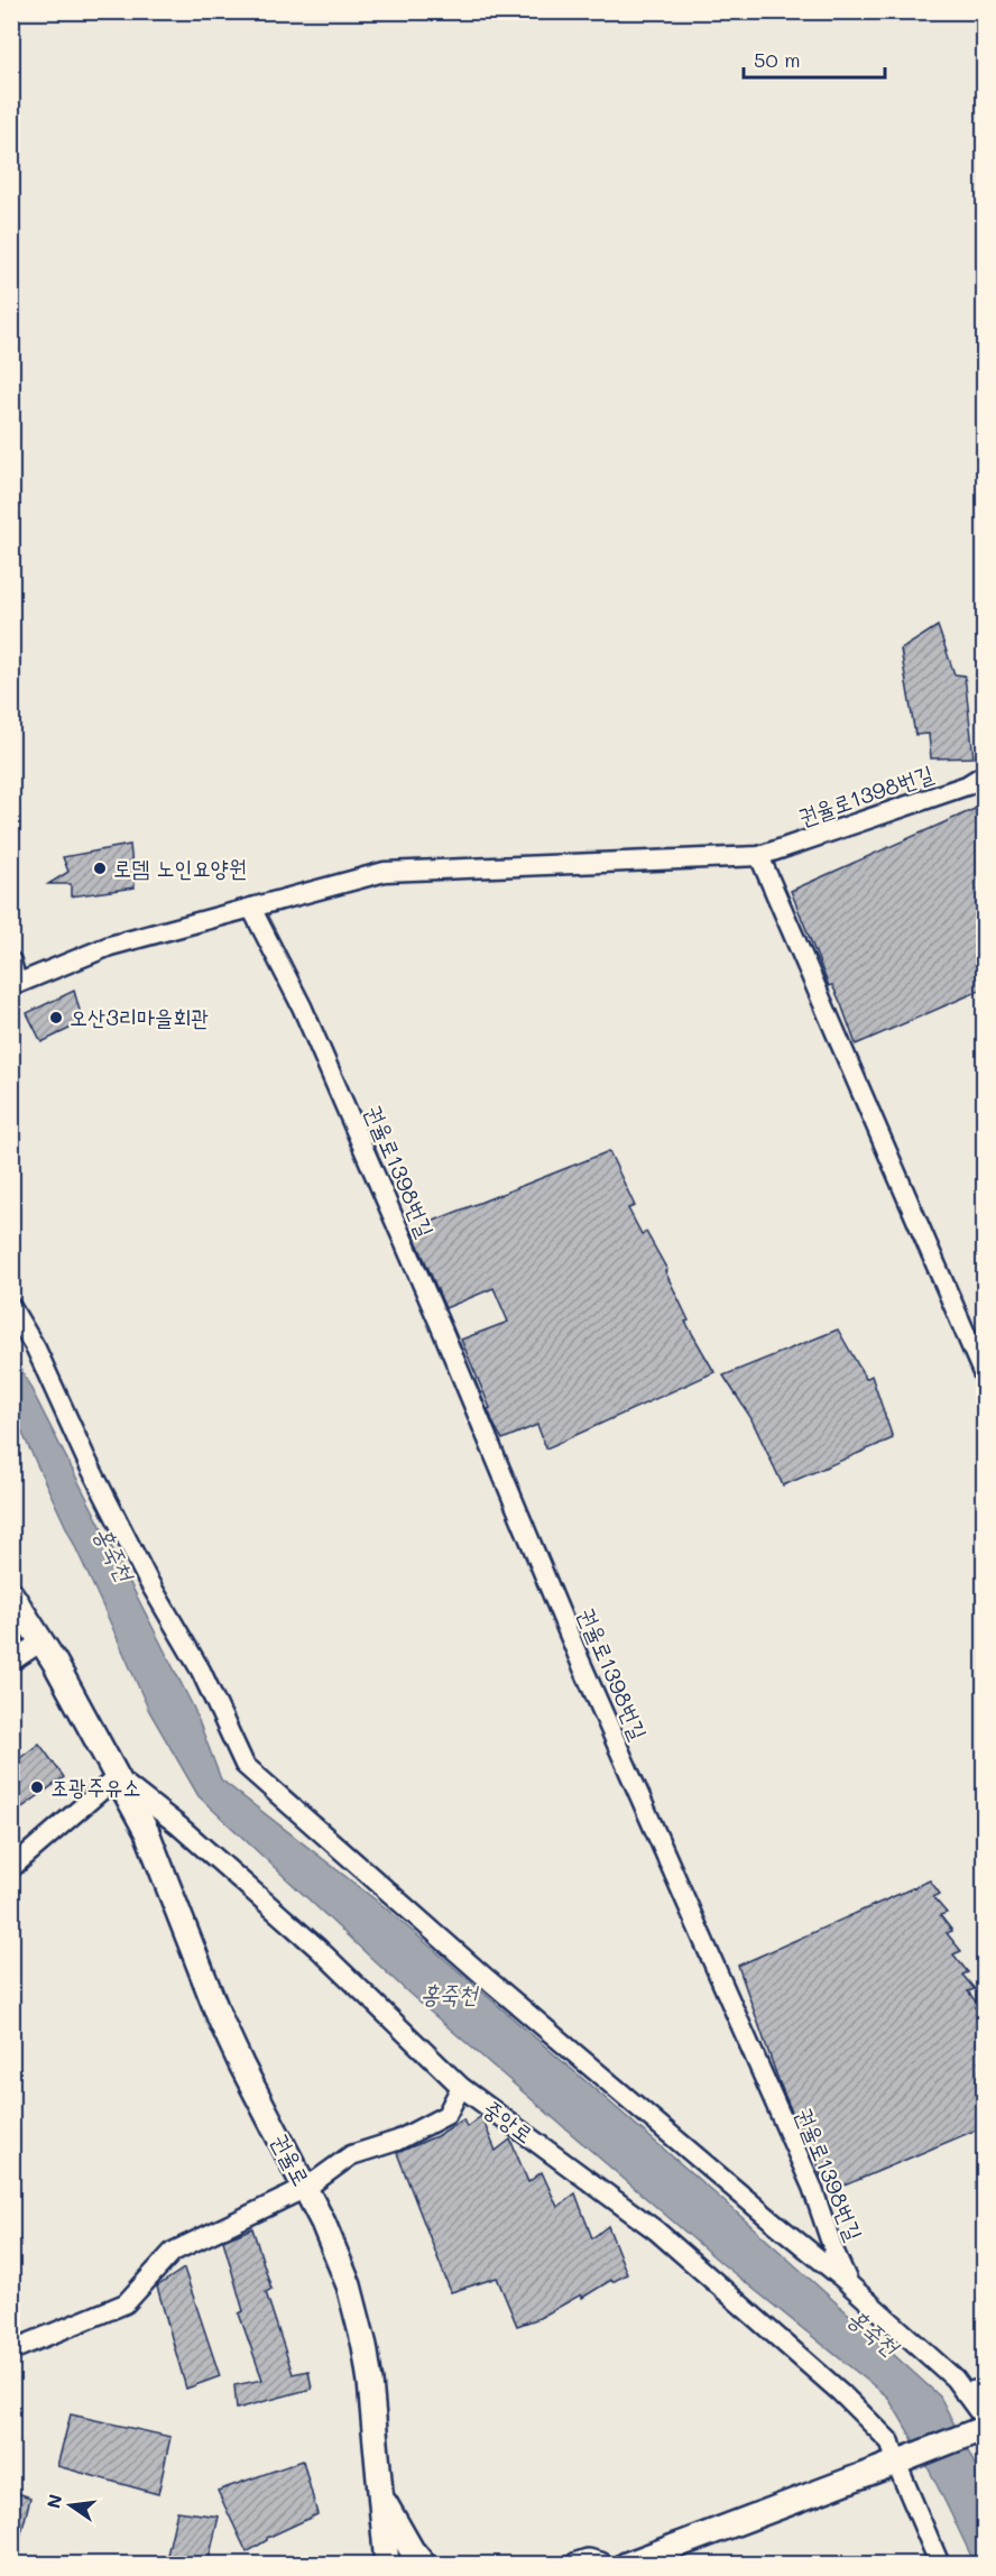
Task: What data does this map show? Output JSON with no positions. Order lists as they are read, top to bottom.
{
  "streets": {
    "main road": ["권율로"],
    "street": ["권율로1398번길", "중앙로"]
  },
  "crossings": [
    ["중앙로", "권율로"]
  ],
  "water": ["홍죽천"],
  "places": ["로뎀 노인요양원", "오산3리마을회관", "조광주유소"],
  "scale_bar": "50 m",
  "north": "left"
}
